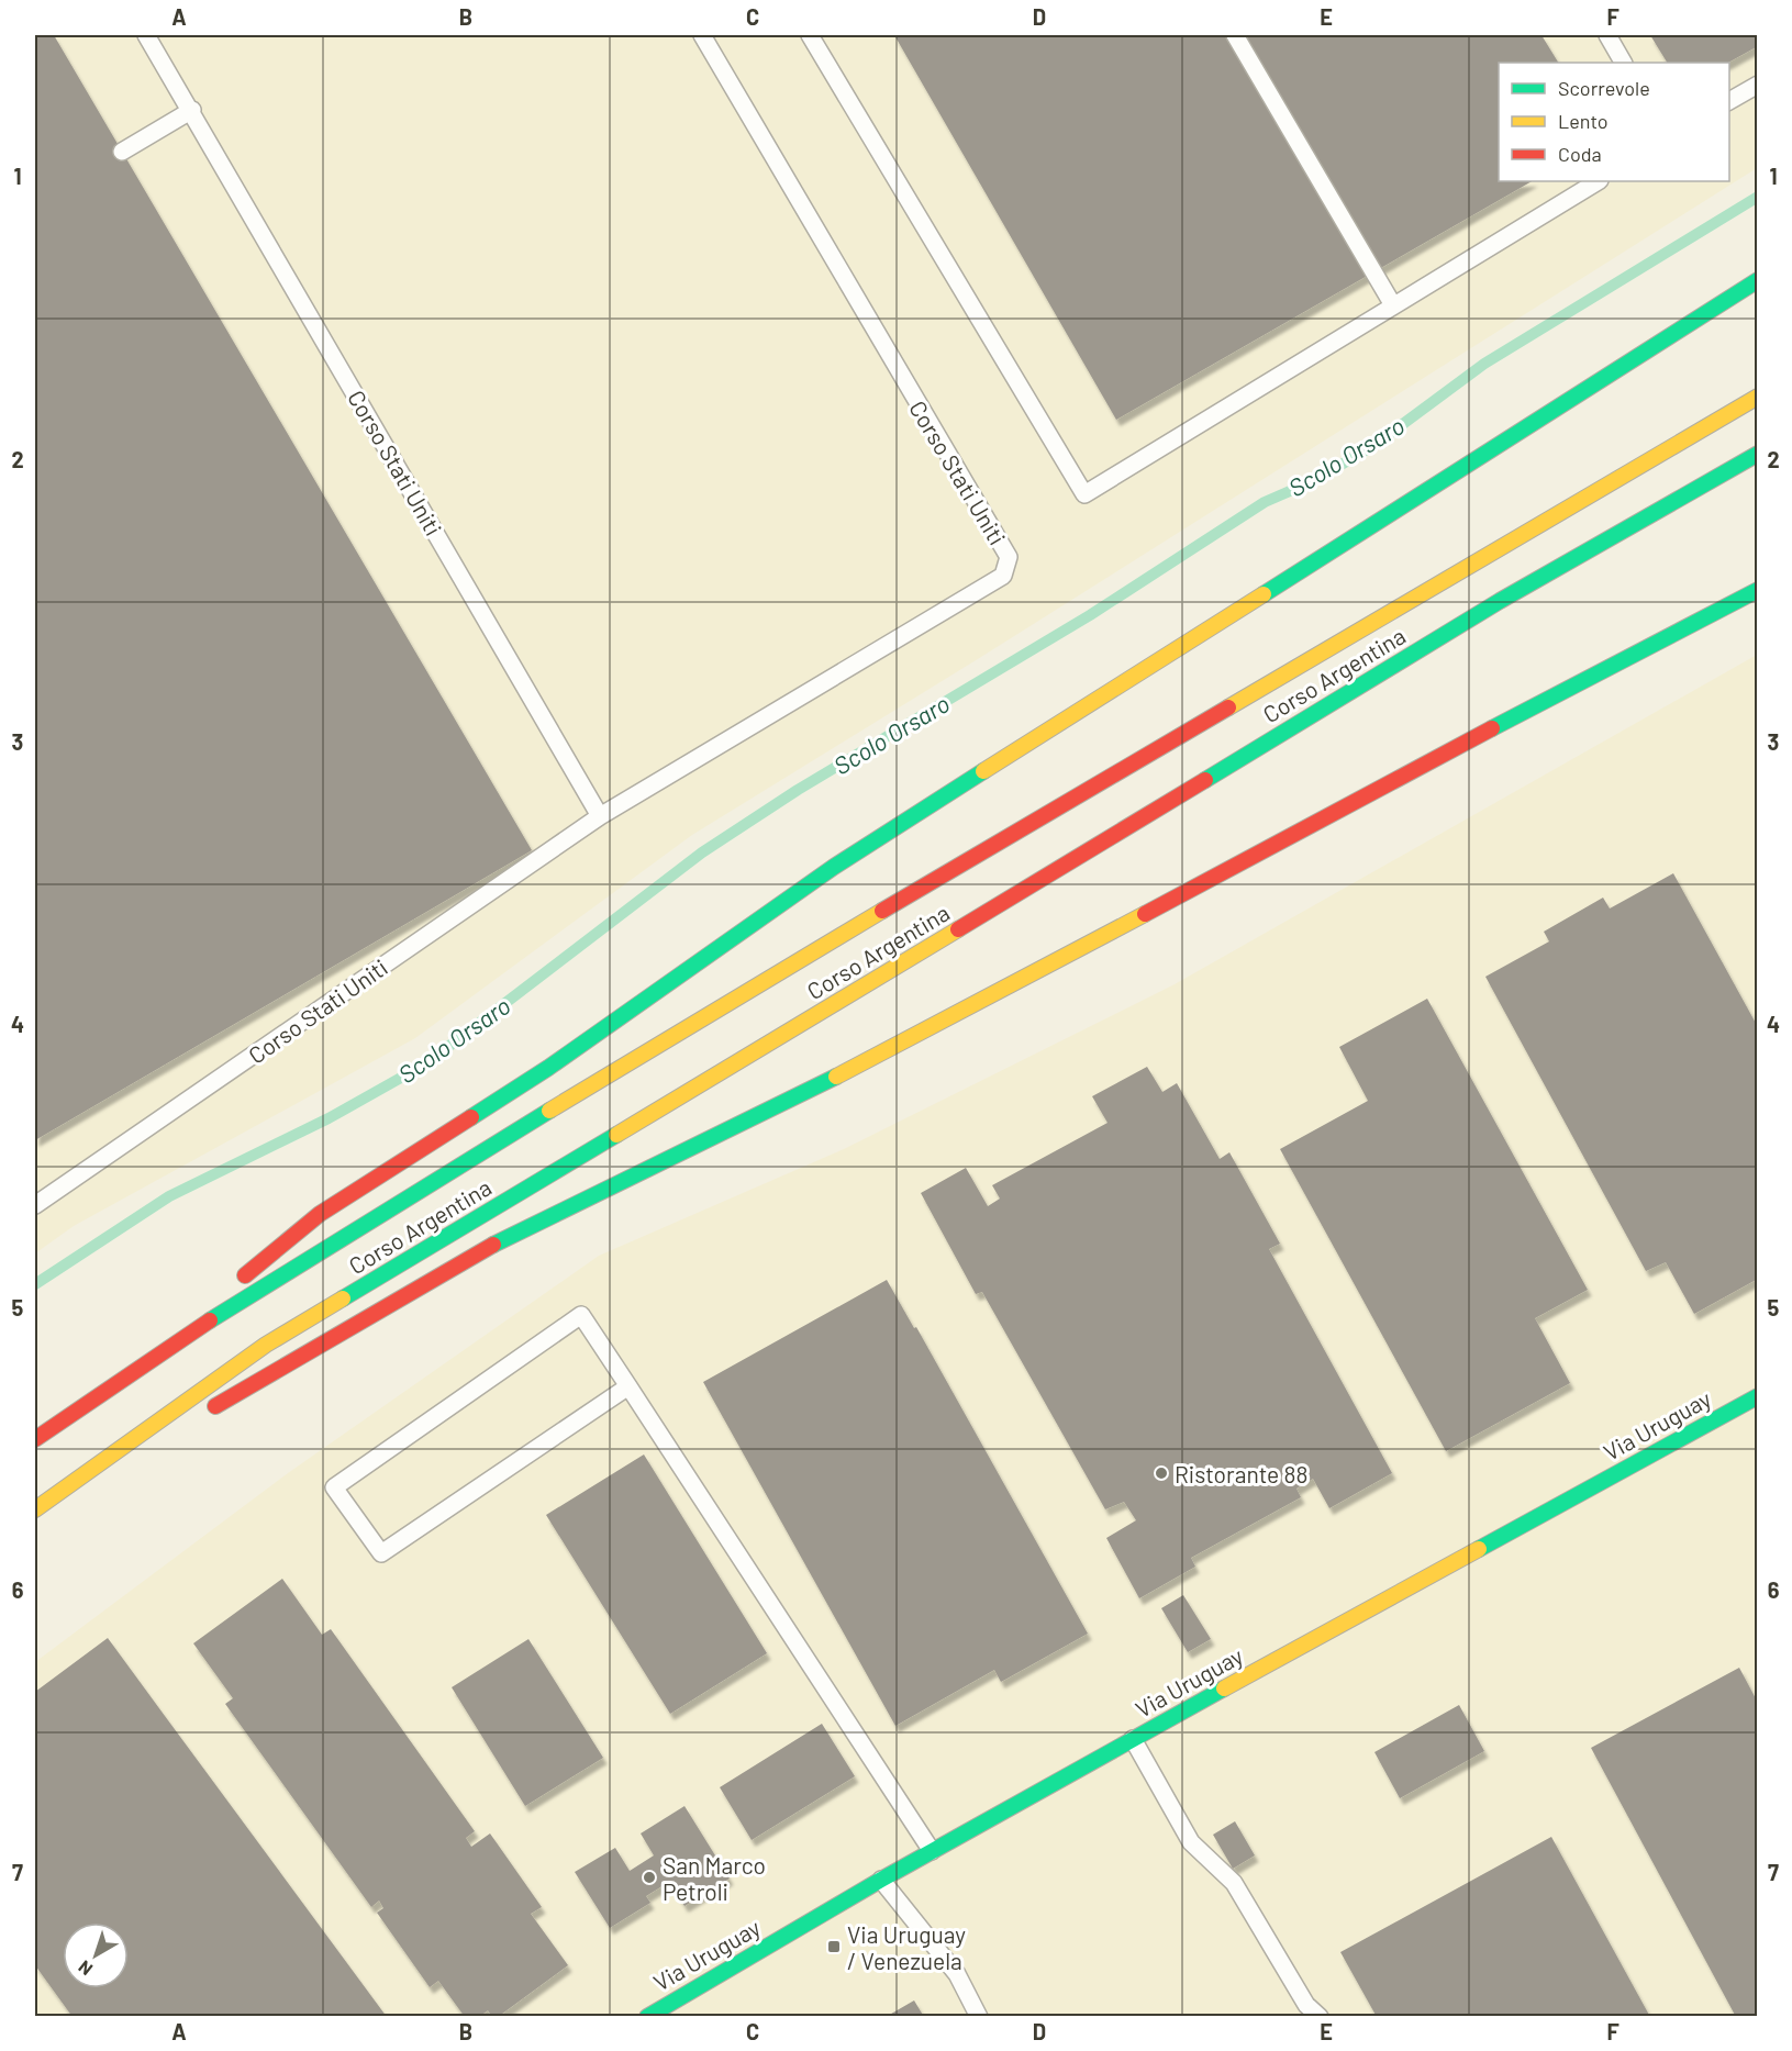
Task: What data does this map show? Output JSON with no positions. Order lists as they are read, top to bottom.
{
  "streets": {
    "main road": ["Corso Argentina", "Via Uruguay"],
    "lane": ["Corso Stati Uniti"]
  },
  "water": ["Scolo Orsaro"],
  "places": {
    "other": ["Ristorante 88", "San Marco Petroli"],
    "transit": ["Via Uruguay / Venezuela"]
  },
  "legend": ["Scorrevole", "Lento", "Coda"],
  "north": "bottom left",
  "grid": {
    "columns": [
      "A",
      "B",
      "C",
      "D",
      "E",
      "F"
    ],
    "rows": [
      "1",
      "2",
      "3",
      "4",
      "5",
      "6",
      "7"
    ]
  }
}
